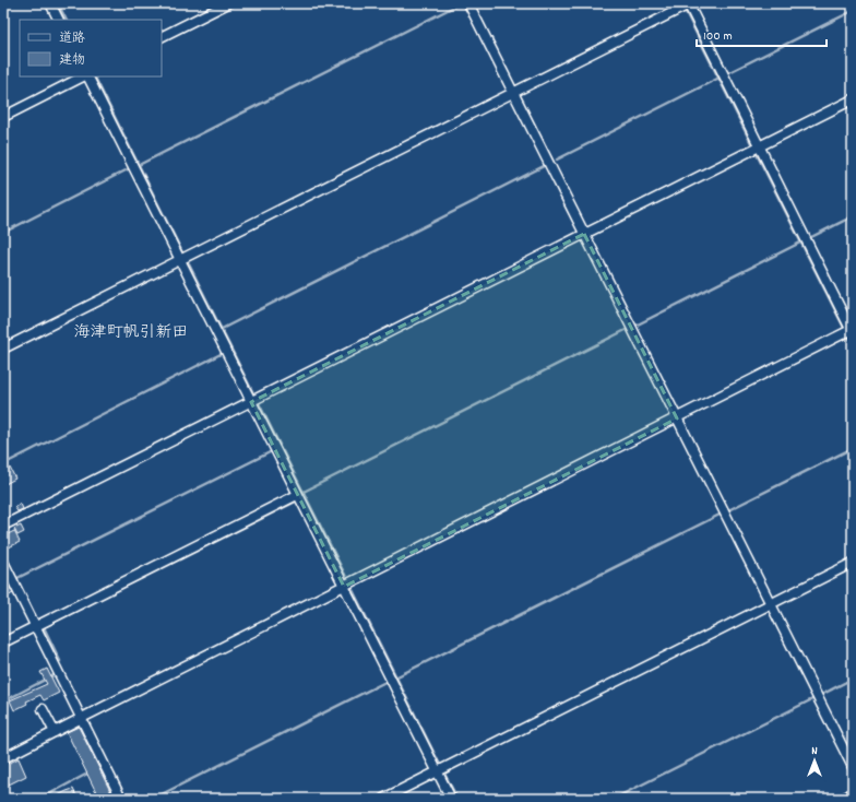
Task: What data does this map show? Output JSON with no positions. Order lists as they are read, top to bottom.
{
  "districts": ["海津町帆引新田"],
  "legend": ["道路", "建物"],
  "scale_bar": "100 m",
  "north": "top"
}
